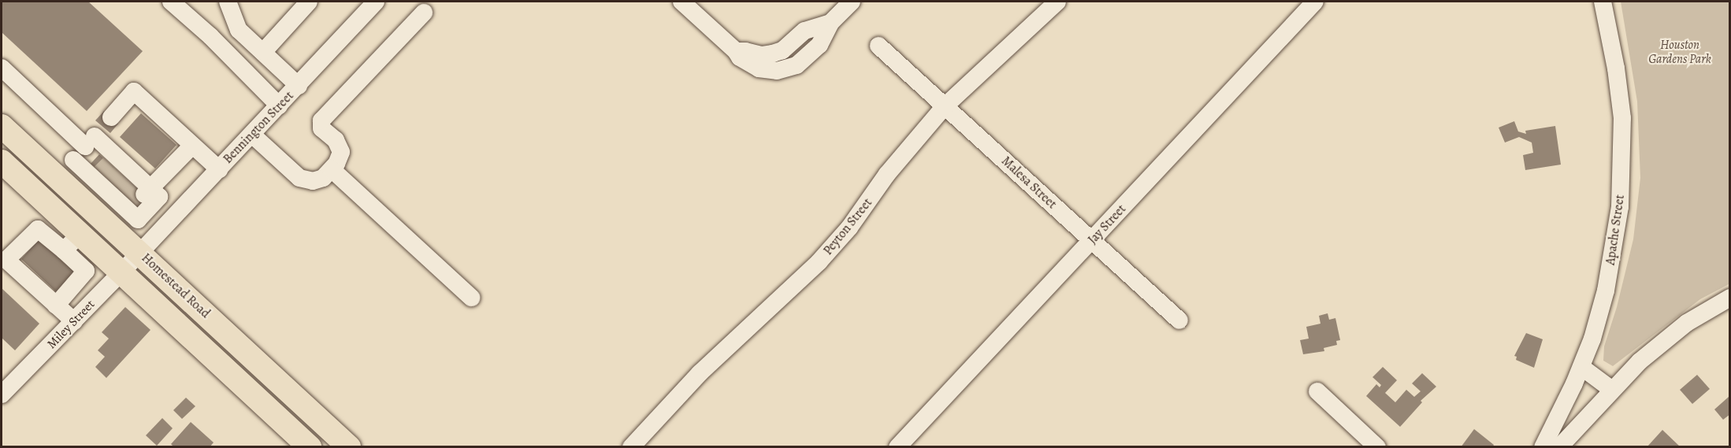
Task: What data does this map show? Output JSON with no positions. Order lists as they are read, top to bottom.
{
  "streets": {
    "main road": ["Homestead Road"],
    "street": [
      "Bennington Street",
      "Malesa Street",
      "Jay Street",
      "Peyton Street",
      "Apache Street",
      "Miley Street"
    ]
  },
  "crossings": [
    ["Bennington Street", "Homestead Road"],
    ["Bennington Street", "Miley Street"],
    ["Malesa Street", "Jay Street"],
    ["Malesa Street", "Peyton Street"],
    ["Homestead Road", "Miley Street"]
  ],
  "parks": ["Houston Gardens Park"]
}
